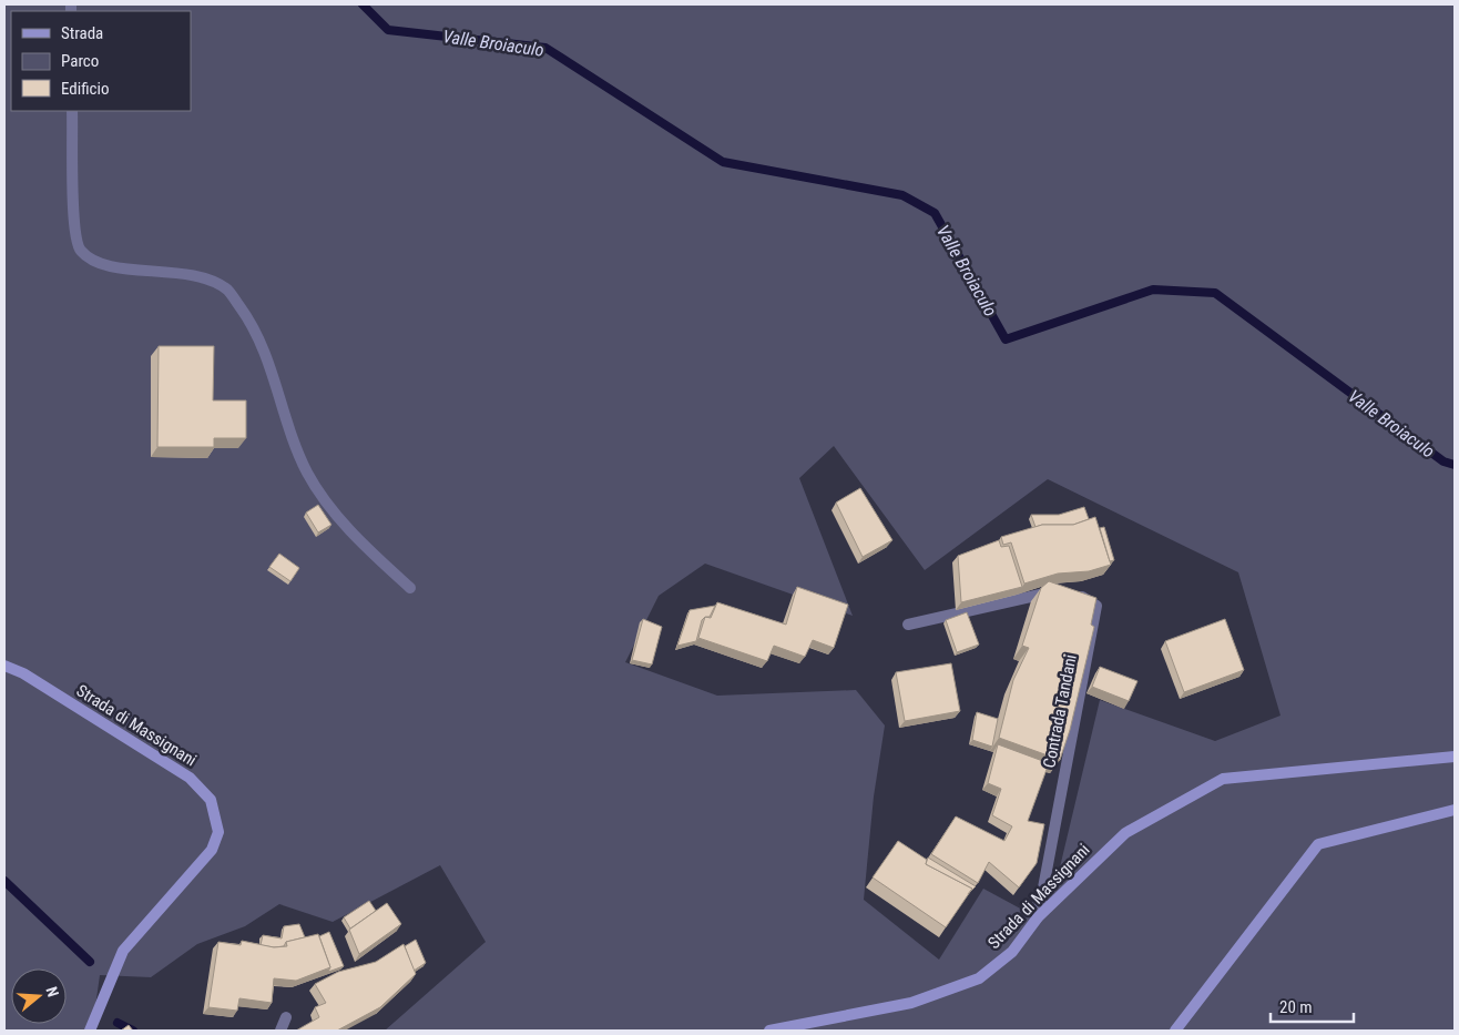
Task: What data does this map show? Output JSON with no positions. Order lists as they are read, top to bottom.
{
  "streets": {
    "street": ["Contrada Tandani", "Strada di Massignani"]
  },
  "crossings": [
    ["Contrada Tandani", "Strada di Massignani"]
  ],
  "water": ["Valle Broiaculo"],
  "legend": ["Strada", "Parco", "Edificio"],
  "scale_bar": "20 m",
  "north": "right"
}
